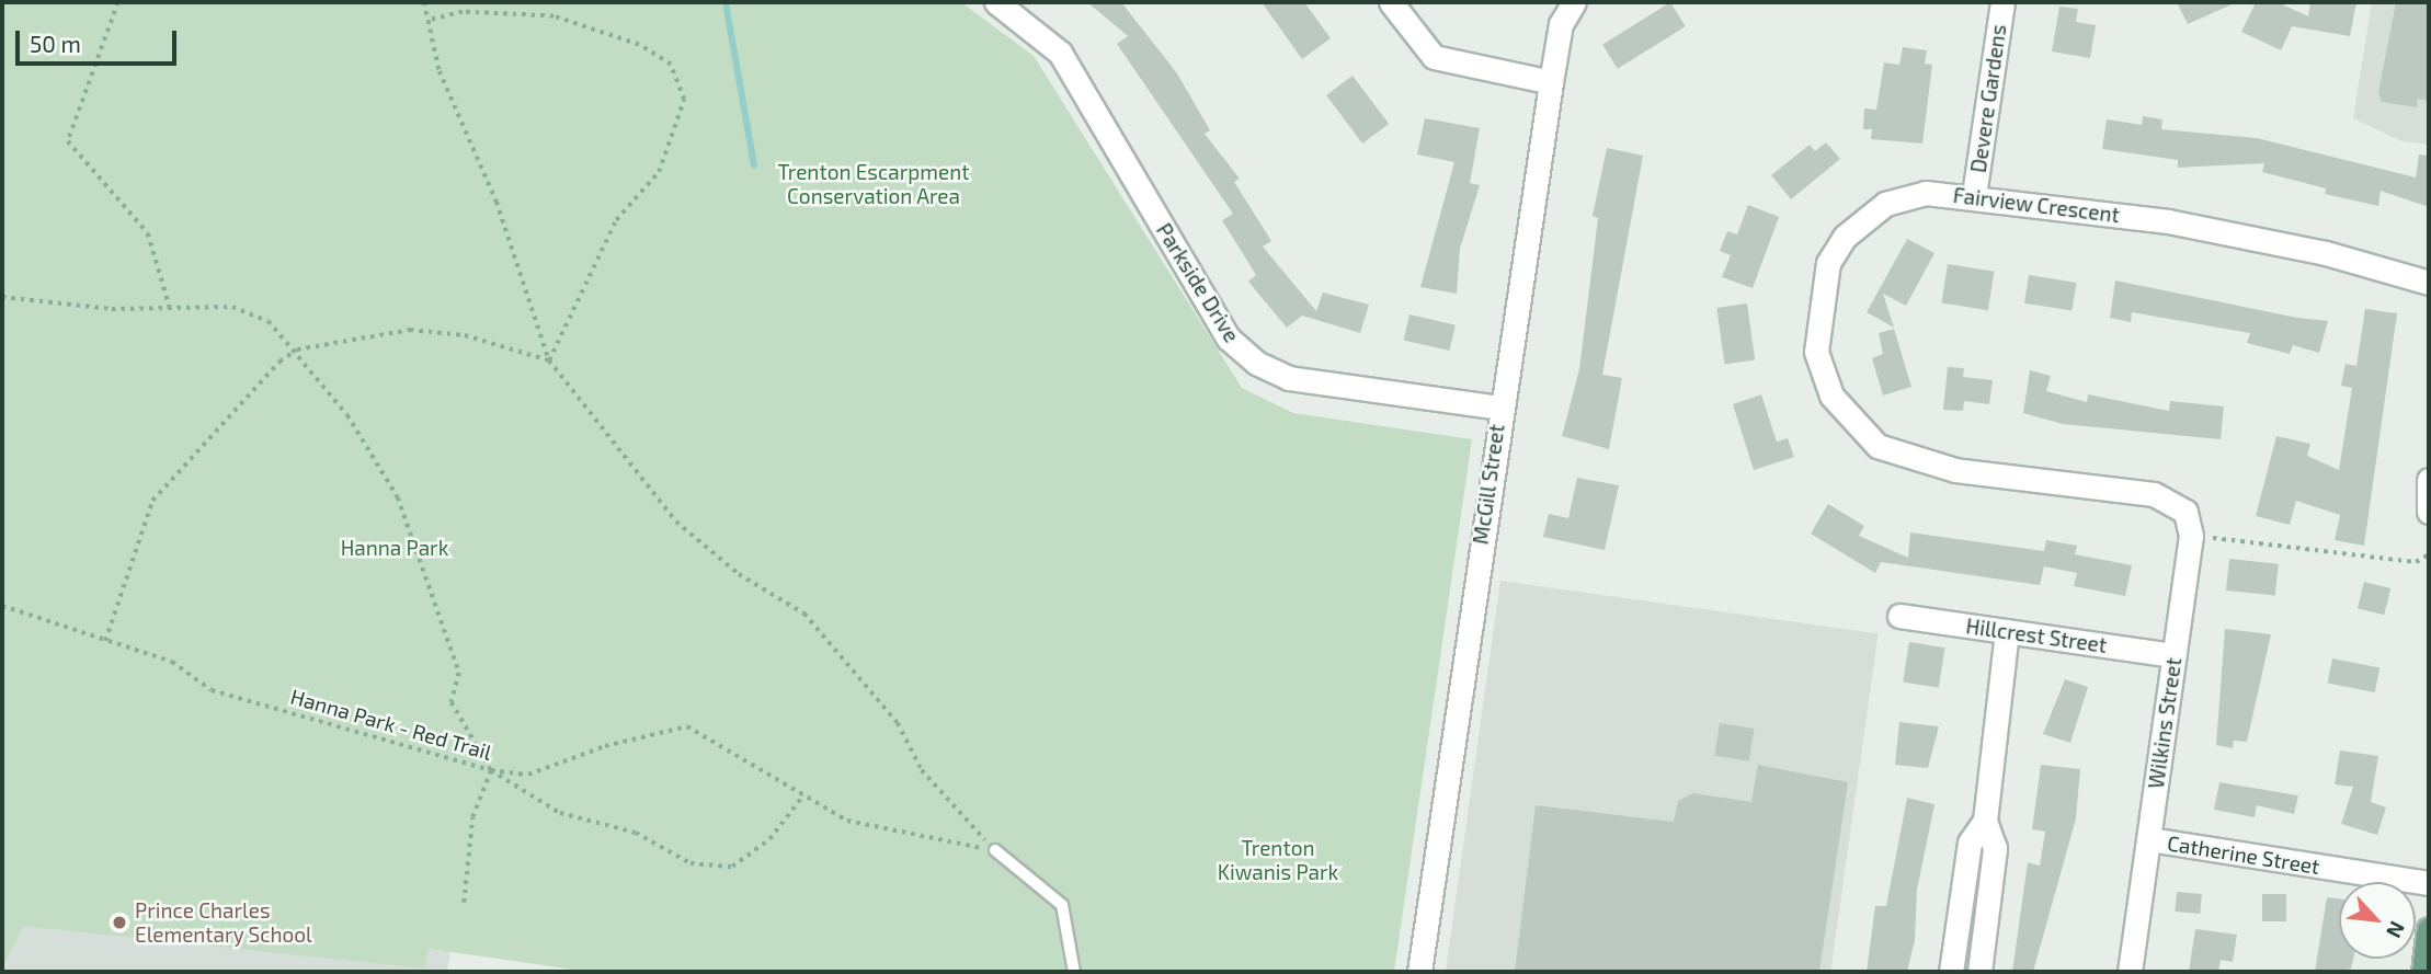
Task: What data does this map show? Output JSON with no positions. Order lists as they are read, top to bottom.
{
  "streets": {
    "street": [
      "Devere Gardens",
      "Fairview Crescent",
      "Parkside Drive",
      "McGill Street",
      "Hillcrest Street",
      "Wilkins Street",
      "Catherine Street"
    ],
    "path": ["Hanna Park - Red Trail"]
  },
  "crossings": [
    ["Devere Gardens", "Fairview Crescent"],
    ["Fairview Crescent", "Wilkins Street"],
    ["Parkside Drive", "McGill Street"],
    ["Hillcrest Street", "Wilkins Street"],
    ["Wilkins Street", "Catherine Street"]
  ],
  "parks": ["Trenton Escarpment Conservation Area", "Hanna Park", "Trenton Kiwanis Park"],
  "places": ["Prince Charles Elementary School"],
  "scale_bar": "50 m",
  "north": "bottom right"
}
